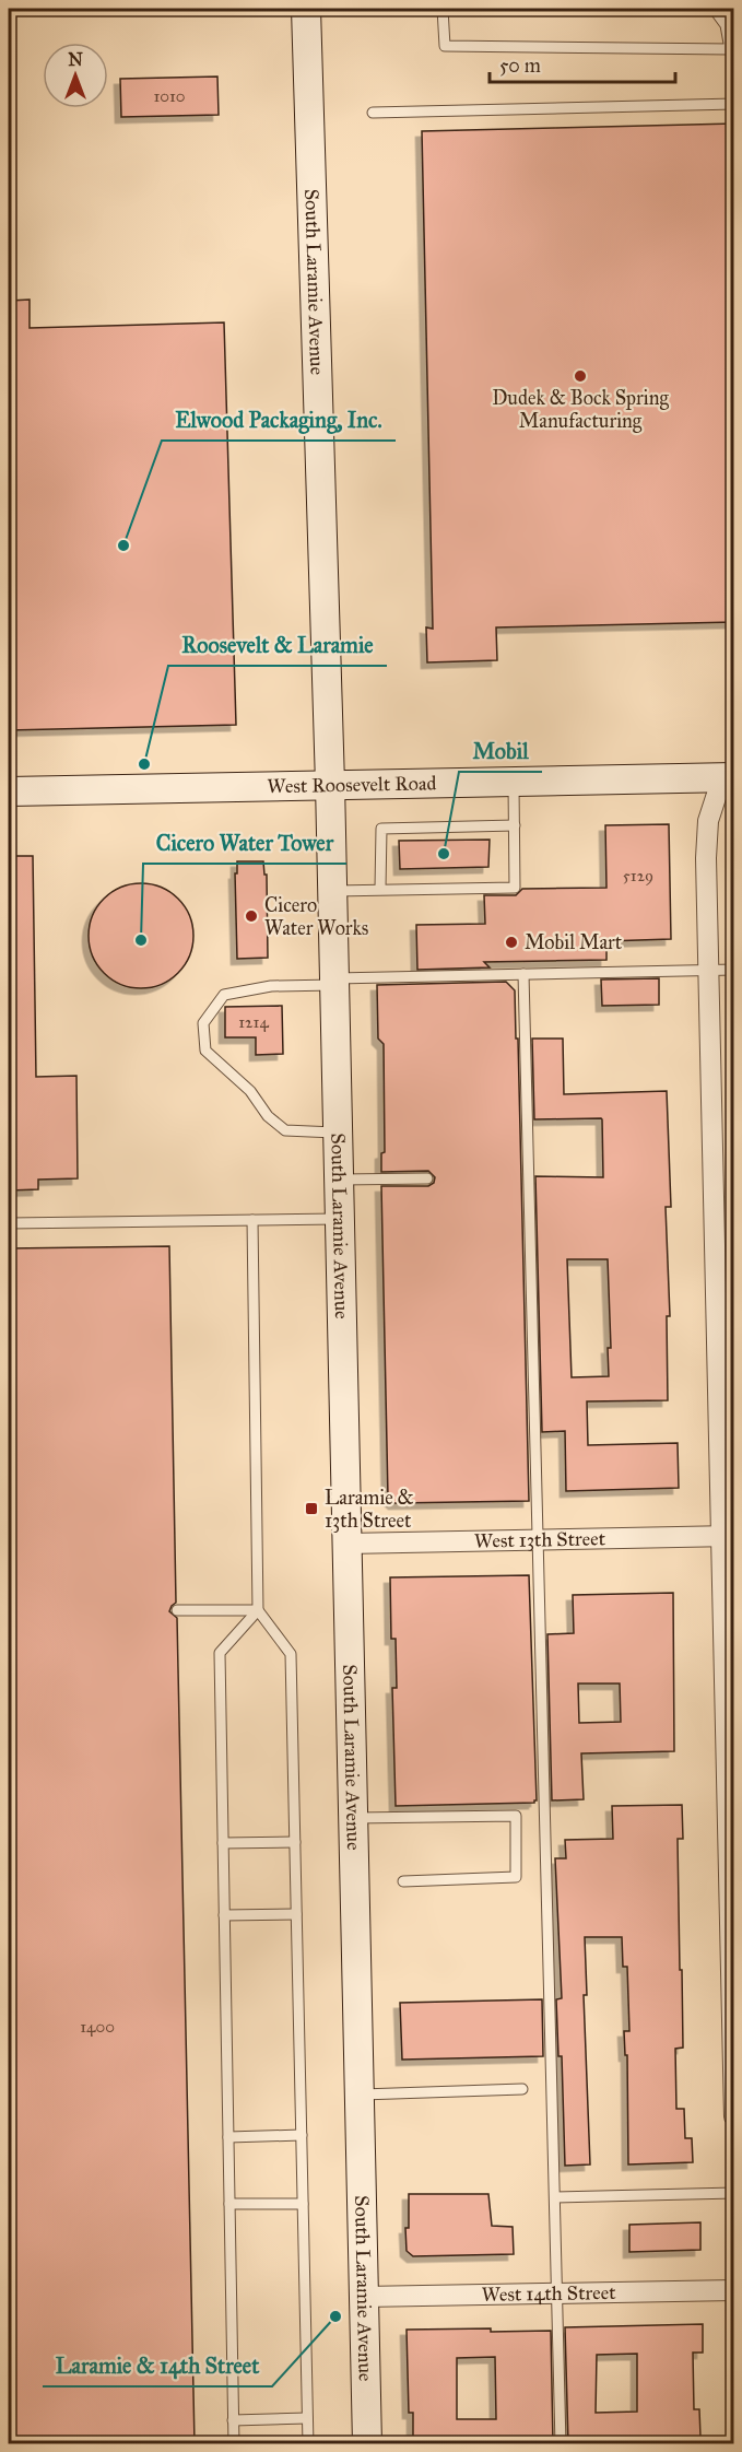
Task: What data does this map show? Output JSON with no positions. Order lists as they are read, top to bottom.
{
  "streets": {
    "main road": ["South Laramie Avenue", "West Roosevelt Road"],
    "street": ["West 13th Street", "West 14th Street"]
  },
  "crossings": [
    ["South Laramie Avenue", "West Roosevelt Road"],
    ["South Laramie Avenue", "West 13th Street"],
    ["South Laramie Avenue", "West 14th Street"]
  ],
  "places": {
    "other": [
      "Dudek & Bock Spring Manufacturing",
      "Elwood Packaging, Inc.",
      "Roosevelt & Laramie",
      "Mobil",
      "Cicero Water Works",
      "Cicero Water Tower",
      "Mobil Mart",
      "Laramie & 14th Street"
    ],
    "transit": ["Laramie & 13th Street"]
  },
  "house_numbers": [
    "1010",
    "5129",
    "1214",
    "1400"
  ],
  "scale_bar": "50 m",
  "north": "top"
}
